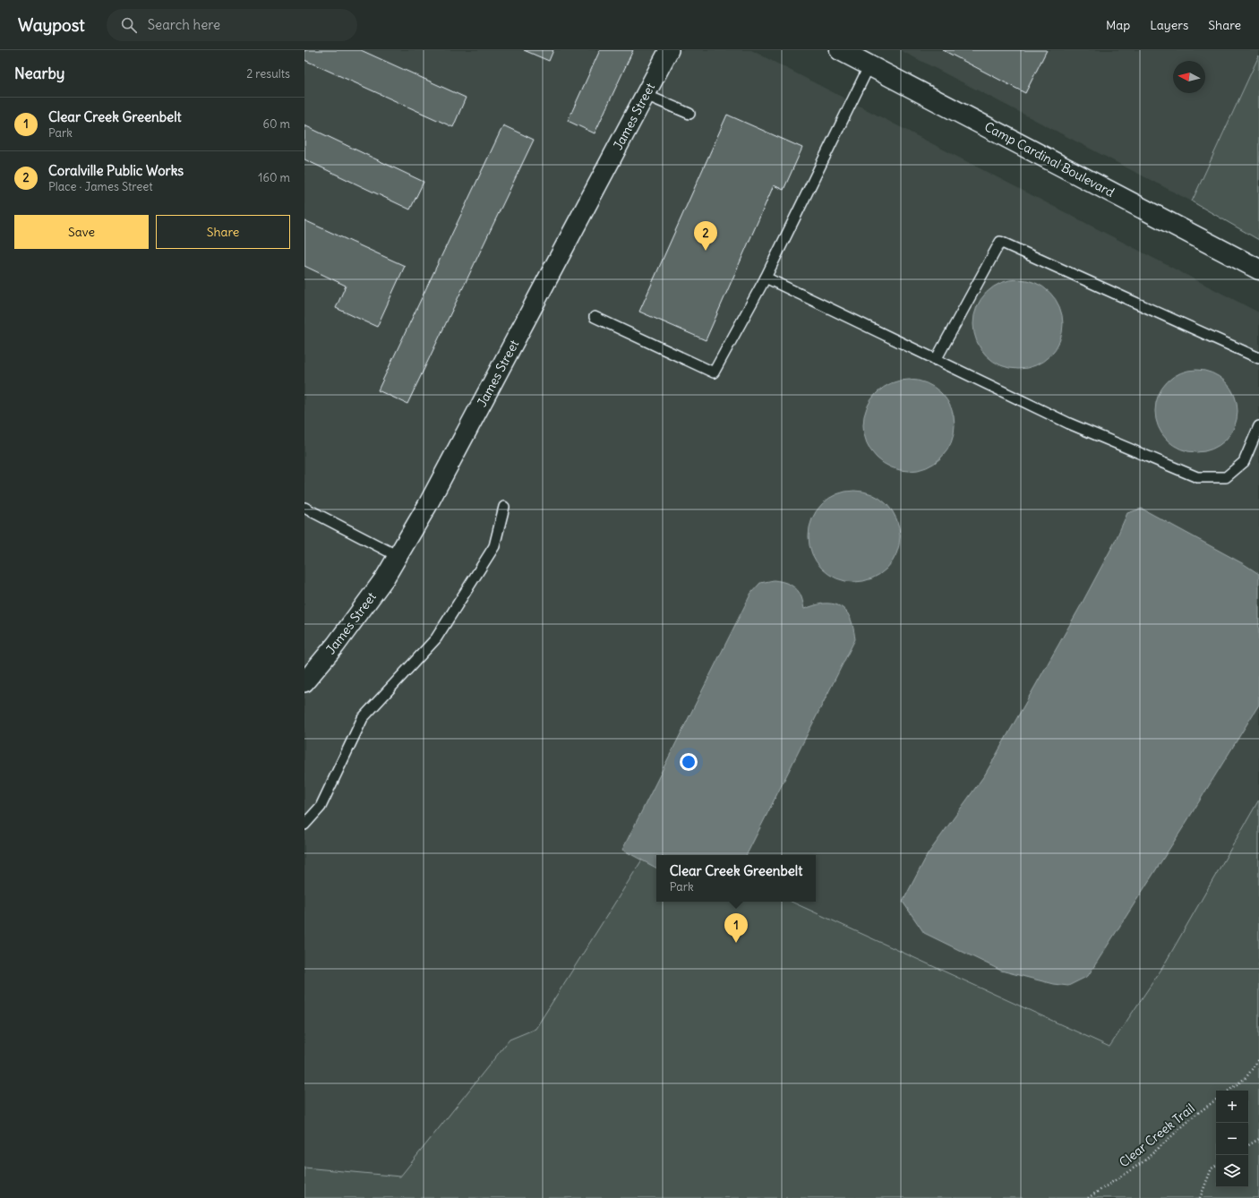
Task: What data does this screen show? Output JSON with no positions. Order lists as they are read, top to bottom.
{
  "streets": {
    "street": ["James Street", "Camp Cardinal Boulevard"],
    "path": ["Clear Creek Trail"]
  },
  "north": "left",
  "page": {
    "header": "Waypost",
    "search": "Search here",
    "nav": ["Map", "Layers", "Share"],
    "heading": ["Nearby", "2 results"],
    "list": [
      {
        "mark": "1",
        "name": "Clear Creek Greenbelt",
        "note": "Park",
        "value": "60 m"
      },
      {
        "mark": "2",
        "name": "Coralville Public Works",
        "note": "Place · James Street",
        "value": "160 m"
      }
    ],
    "buttons": ["Save", "Share"],
    "pins": ["2", "1"],
    "popup": ["Clear Creek Greenbelt", "Park"],
    "map_buttons": ["+", "−"]
  }
}
